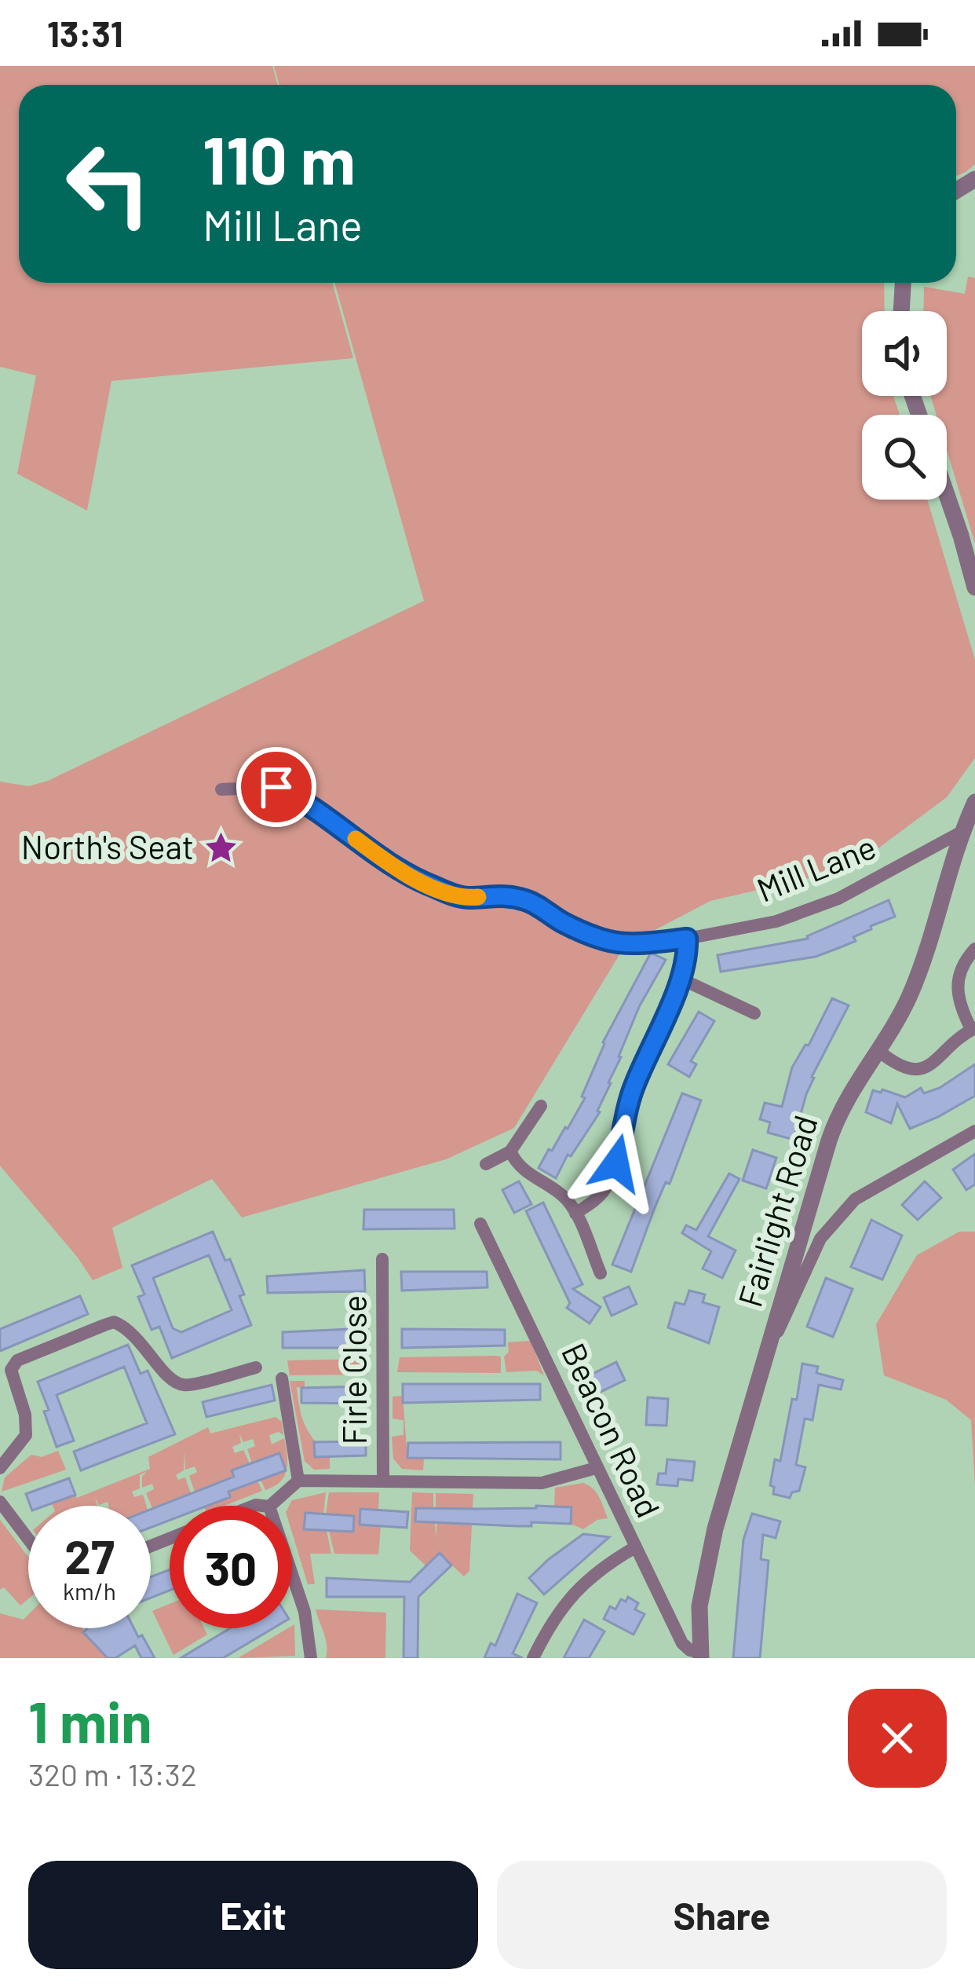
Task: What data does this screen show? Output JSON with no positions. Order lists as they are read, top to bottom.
{
  "streets": {
    "street": [
      "Mill Lane",
      "Fairlight Road",
      "Firle Close",
      "Beacon Road"
    ]
  },
  "crossings": [
    ["Mill Lane", "Fairlight Road"],
    ["Fairlight Road", "Beacon Road"]
  ],
  "places": {
    "place": ["North's Seat"]
  },
  "page": {
    "status": "13:31",
    "turn": ["110 m", "Mill Lane"],
    "speed": "27 km/h",
    "limit": "30",
    "heading": ["1 min", "320 m · 13:32"],
    "buttons": ["Exit", "Share"]
  }
}
